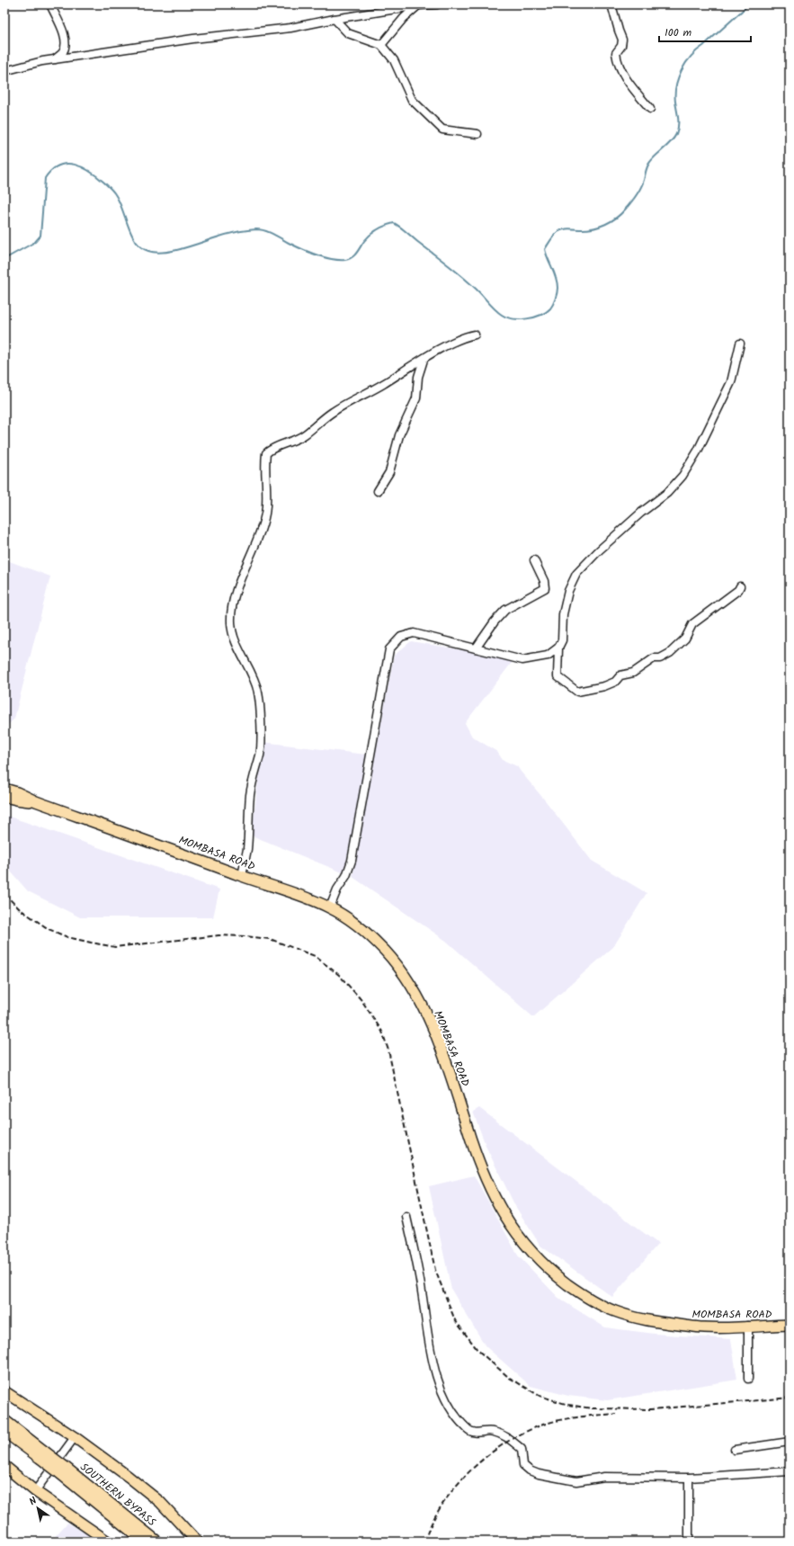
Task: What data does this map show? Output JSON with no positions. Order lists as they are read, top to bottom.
{
  "streets": {
    "highway": ["MOMBASA ROAD", "SOUTHERN BYPASS"]
  },
  "scale_bar": "100 m",
  "north": "top left"
}
